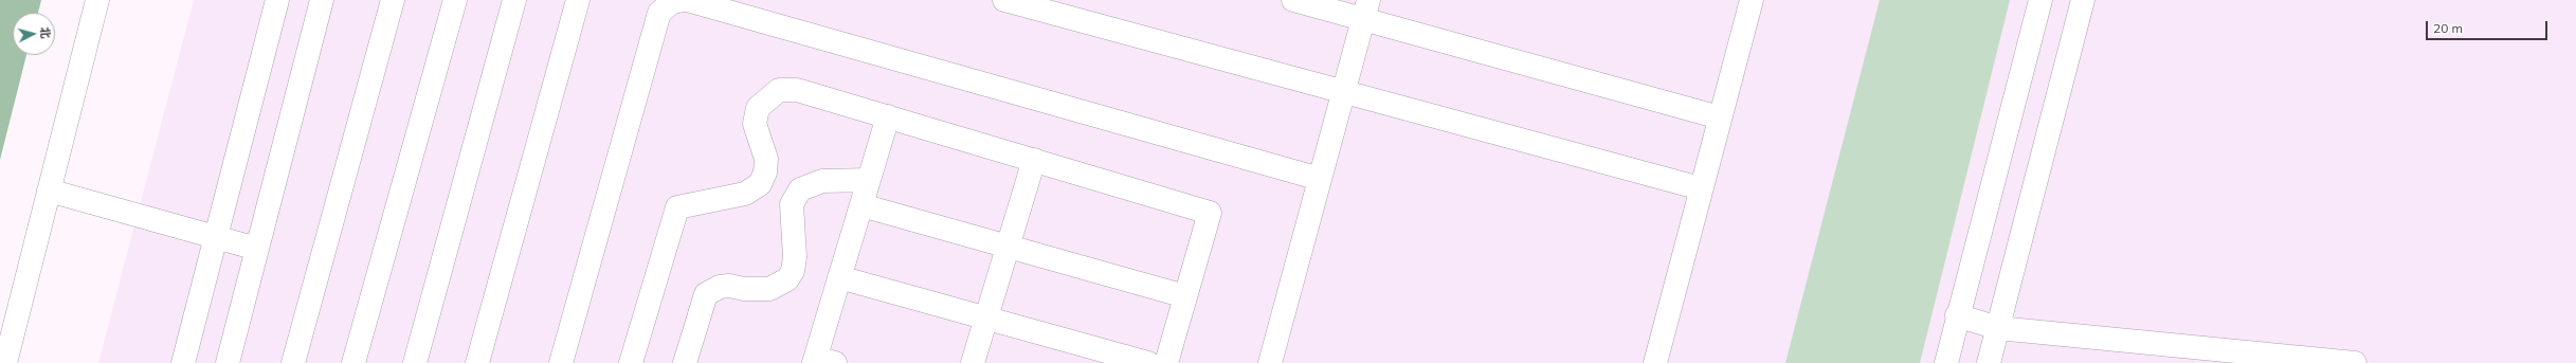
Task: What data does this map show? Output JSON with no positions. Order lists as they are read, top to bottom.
{
  "scale_bar": "20 m",
  "north": "right"
}
